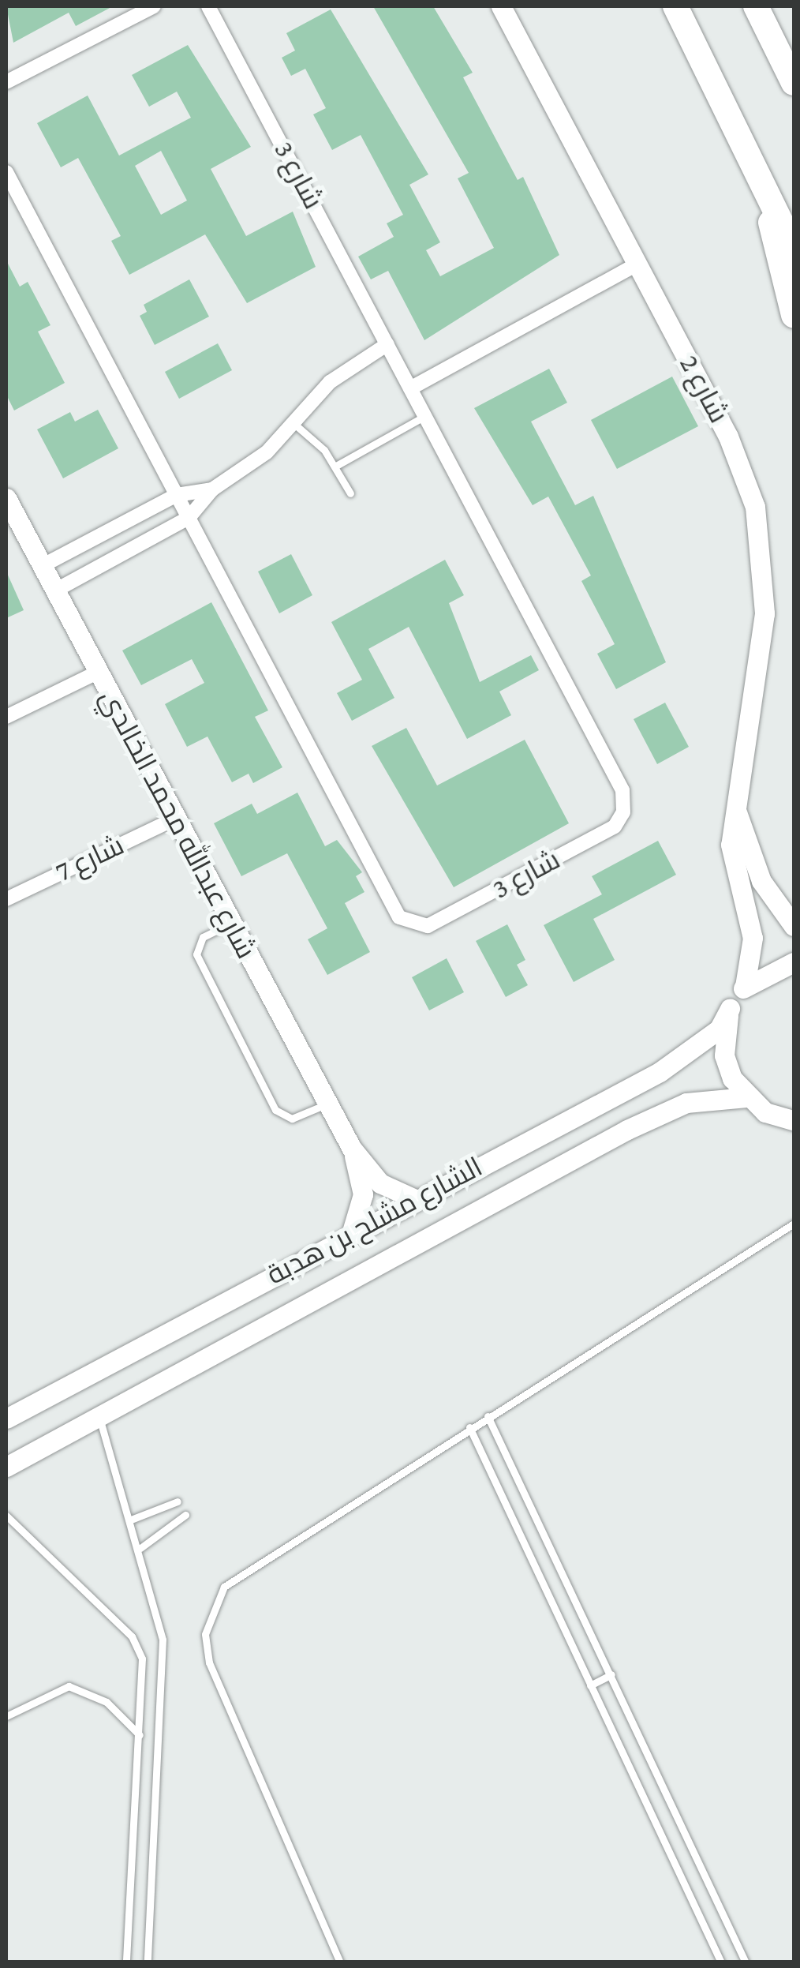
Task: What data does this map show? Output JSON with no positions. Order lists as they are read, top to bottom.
{
  "streets": {
    "street": [
      "شارع 3",
      "شارع 2",
      "شارع عبدالله محمد الخالدي",
      "شارع 7",
      "الشارع مشلح بن هدبة"
    ]
  },
  "crossings": [
    ["شارع 2", "الشارع مشلح بن هدبة"],
    ["شارع عبدالله محمد الخالدي", "شارع 7"],
    ["شارع عبدالله محمد الخالدي", "الشارع مشلح بن هدبة"]
  ]
}
